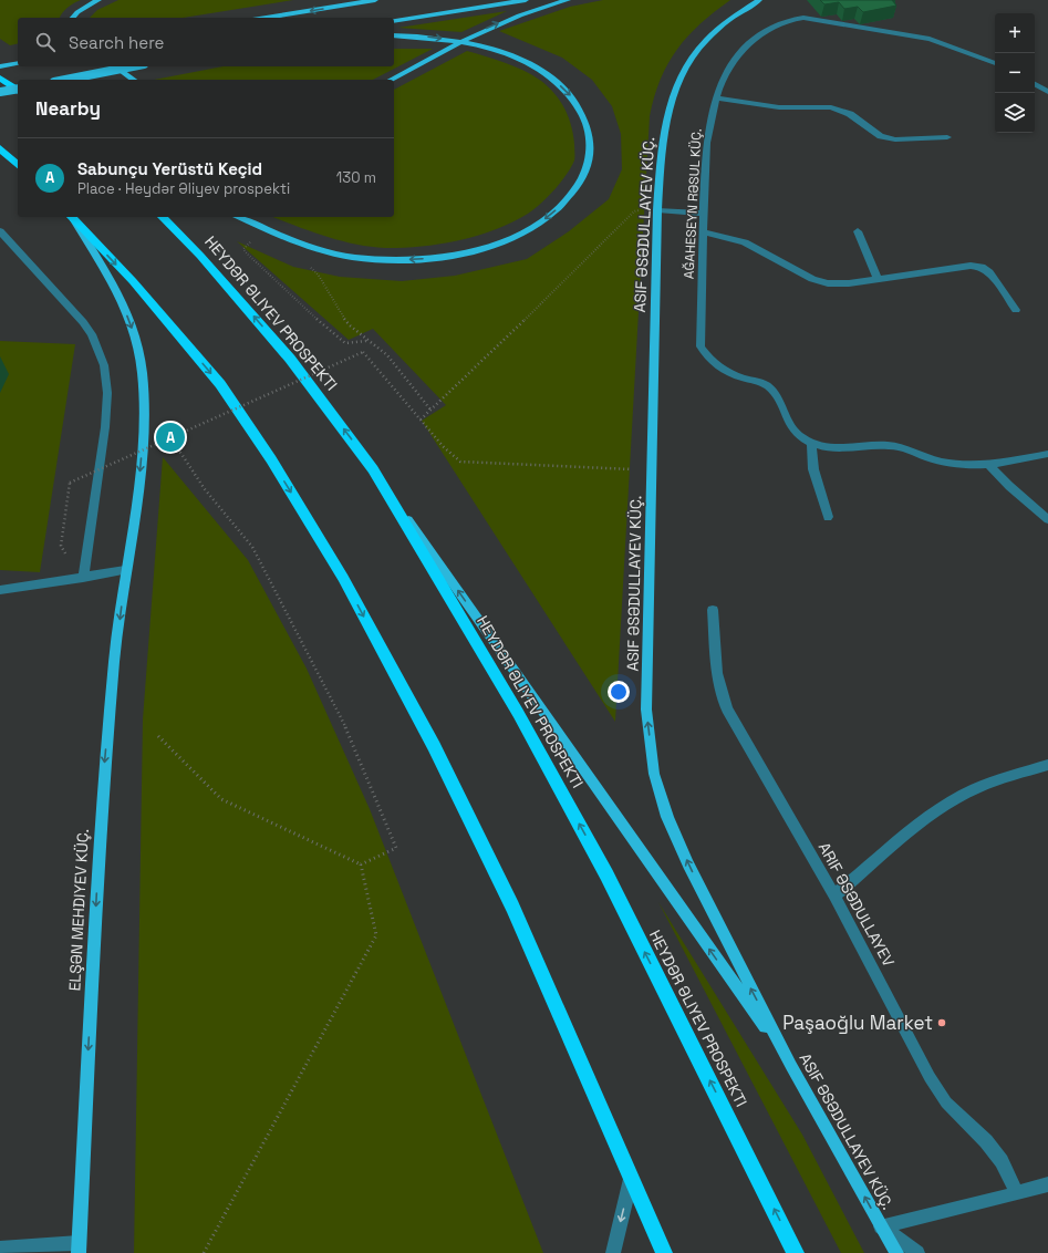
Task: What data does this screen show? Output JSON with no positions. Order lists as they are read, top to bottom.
{
  "streets": {
    "highway": ["HEYDƏR ƏLIYEV PROSPEKTI"],
    "main road": ["ASIF ƏSƏDULLAYEV KÜÇ.", "ELŞƏN MEHDIYEV KÜÇ."],
    "street": ["AĞAHESEYN RƏSUL KÜÇ.", "ARIF ƏSƏDULLAYEV"]
  },
  "one_way": ["ELŞƏN MEHDIYEV KÜÇ."],
  "places": ["Paşaoğlu Market"],
  "page": {
    "map_buttons": ["+", "−"],
    "search": "Search here",
    "heading": "Nearby",
    "list": [
      {
        "mark": "A",
        "name": "Sabunçu Yerüstü Keçid",
        "note": "Place · Heydər Əliyev prospekti",
        "value": "130 m"
      }
    ],
    "pins": "A"
  }
}
